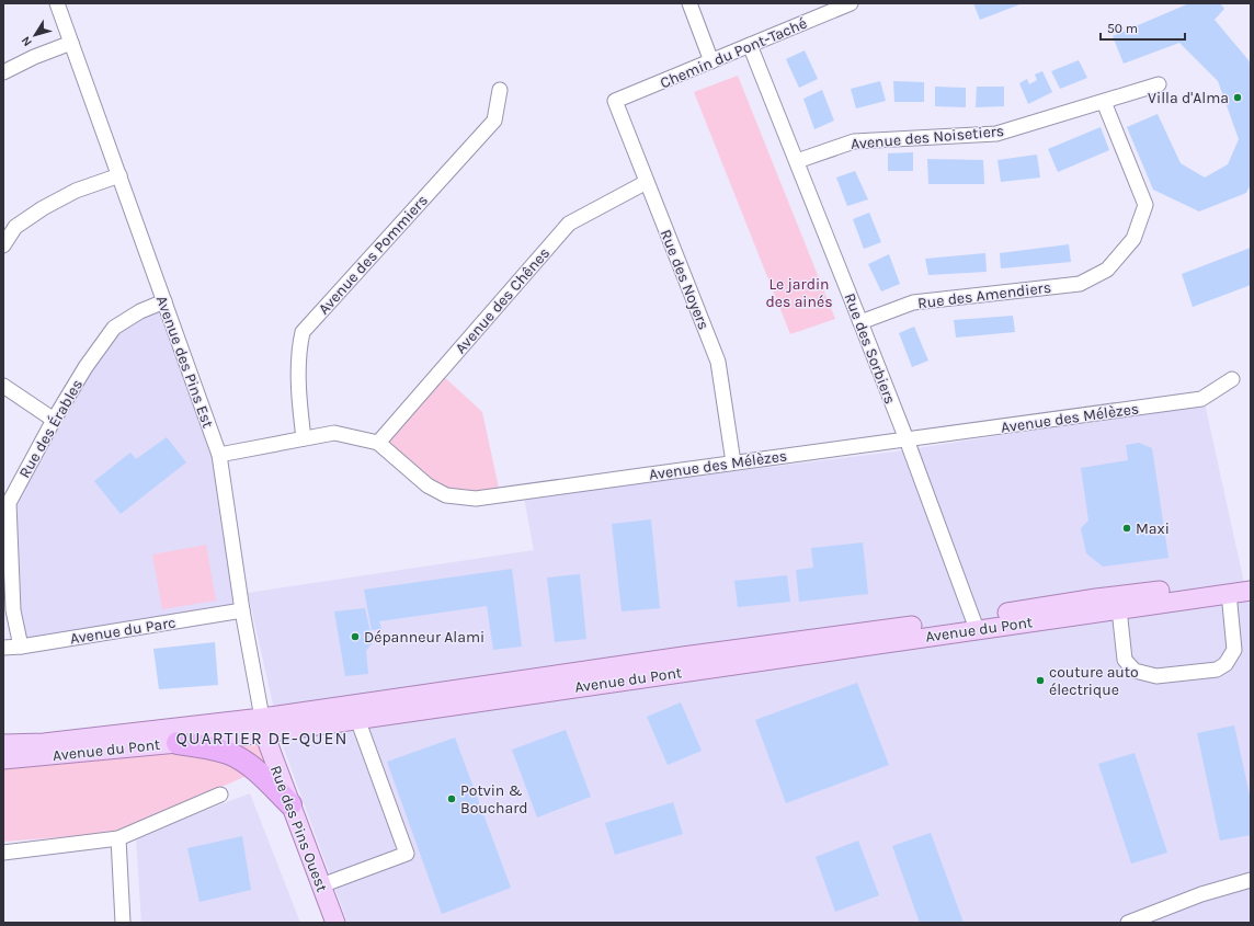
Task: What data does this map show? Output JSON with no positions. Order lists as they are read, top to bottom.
{
  "streets": {
    "main road": ["Avenue du Pont", "Rue des Pins Ouest"],
    "street": [
      "Chemin du Pont-Taché",
      "Avenue des Noisetiers",
      "Avenue des Pommiers",
      "Rue des Noyers",
      "Rue des Amendiers",
      "Avenue des Chênes",
      "Rue des Sorbiers",
      "Avenue des Pins Est",
      "Avenue des Mélèzes",
      "Rue des Érables",
      "Avenue du Parc"
    ]
  },
  "crossings": [
    ["Chemin du Pont-Taché", "Rue des Noyers"],
    ["Chemin du Pont-Taché", "Rue des Sorbiers"],
    ["Avenue des Noisetiers", "Rue des Amendiers"],
    ["Avenue des Noisetiers", "Rue des Sorbiers"],
    ["Avenue des Pommiers", "Avenue des Mélèzes"],
    ["Rue des Noyers", "Avenue des Chênes"],
    ["Rue des Noyers", "Avenue des Mélèzes"],
    ["Rue des Amendiers", "Rue des Sorbiers"],
    ["Avenue des Chênes", "Avenue des Mélèzes"],
    ["Rue des Sorbiers", "Avenue des Mélèzes"],
    ["Rue des Sorbiers", "Avenue du Pont"],
    ["Avenue des Pins Est", "Avenue des Mélèzes"],
    ["Avenue des Pins Est", "Rue des Érables"],
    ["Avenue des Pins Est", "Avenue du Pont"],
    ["Avenue des Pins Est", "Avenue du Parc"],
    ["Avenue des Pins Est", "Rue des Pins Ouest"],
    ["Rue des Érables", "Avenue du Parc"],
    ["Avenue du Pont", "Rue des Pins Ouest"]
  ],
  "districts": ["QUARTIER DE-QUEN"],
  "parks": ["Le jardin des ainés"],
  "places": [
    "Villa d'Alma",
    "Maxi",
    "Dépanneur Alami",
    "couture auto électrique",
    "Potvin & Bouchard"
  ],
  "scale_bar": "50 m",
  "north": "bottom left"
}
